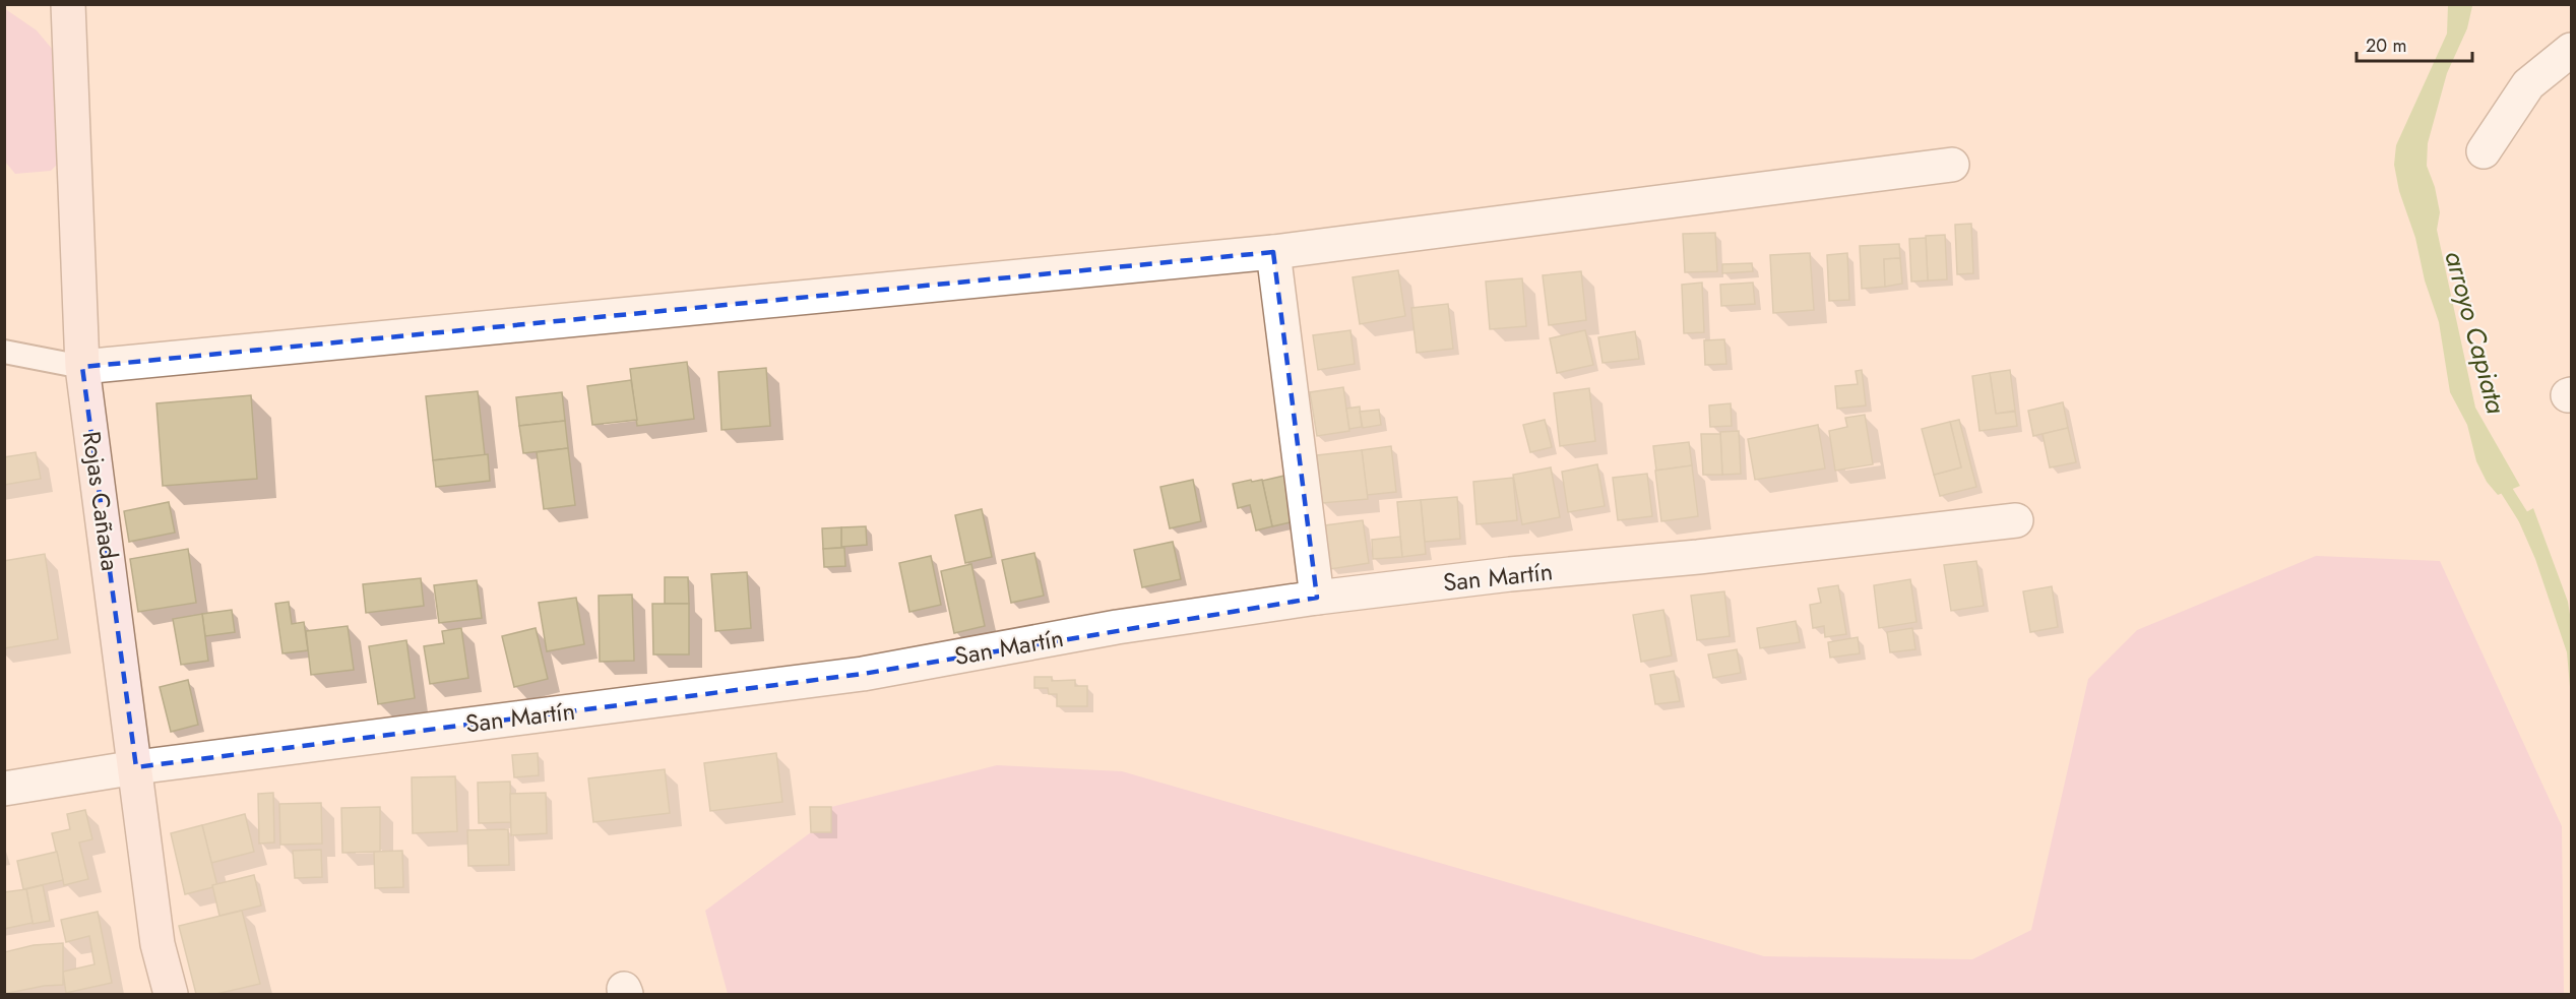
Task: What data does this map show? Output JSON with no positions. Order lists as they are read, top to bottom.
{
  "streets": {
    "main road": ["Rojas Cañada"],
    "street": ["San Martín"]
  },
  "crossings": [
    ["Rojas Cañada", "San Martín"]
  ],
  "water": ["arroyo Capiata"],
  "scale_bar": "20 m"
}
